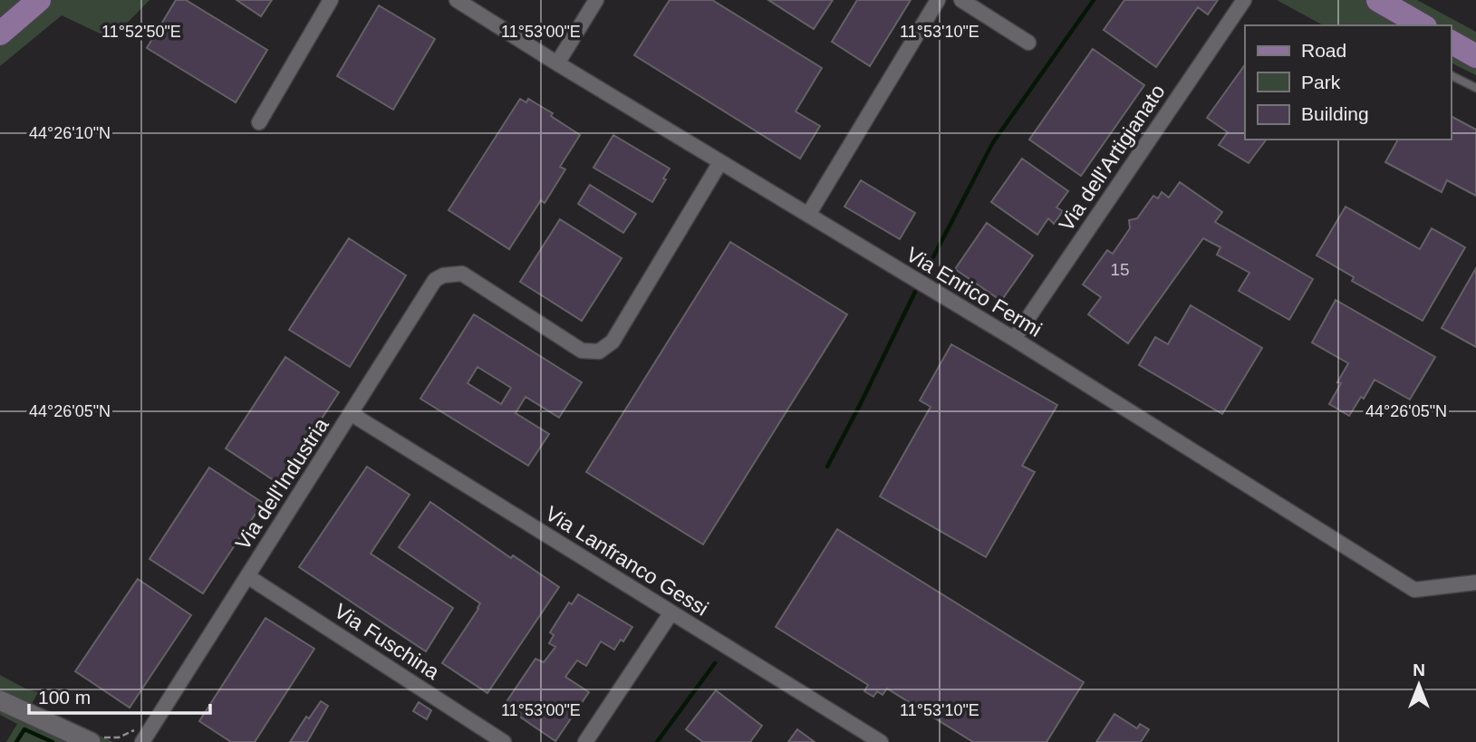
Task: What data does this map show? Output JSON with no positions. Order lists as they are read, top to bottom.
{
  "streets": {
    "street": [
      "Via dell'Artigianato",
      "Via Enrico Fermi",
      "Via dell'Industria",
      "Via Lanfranco Gessi",
      "Via Fuschina"
    ]
  },
  "crossings": [
    ["Via dell'Artigianato", "Via Enrico Fermi"],
    ["Via Enrico Fermi", "Via dell'Industria"],
    ["Via dell'Industria", "Via Lanfranco Gessi"],
    ["Via dell'Industria", "Via Fuschina"]
  ],
  "house_numbers": ["15"],
  "legend": ["Road", "Park", "Building"],
  "scale_bar": "100 m",
  "north": "top",
  "coordinates": [
    "11°52'50\"E",
    "11°53'00\"E",
    "11°53'10\"E",
    "44°26'10\"N",
    "44°26'05\"N"
  ]
}
